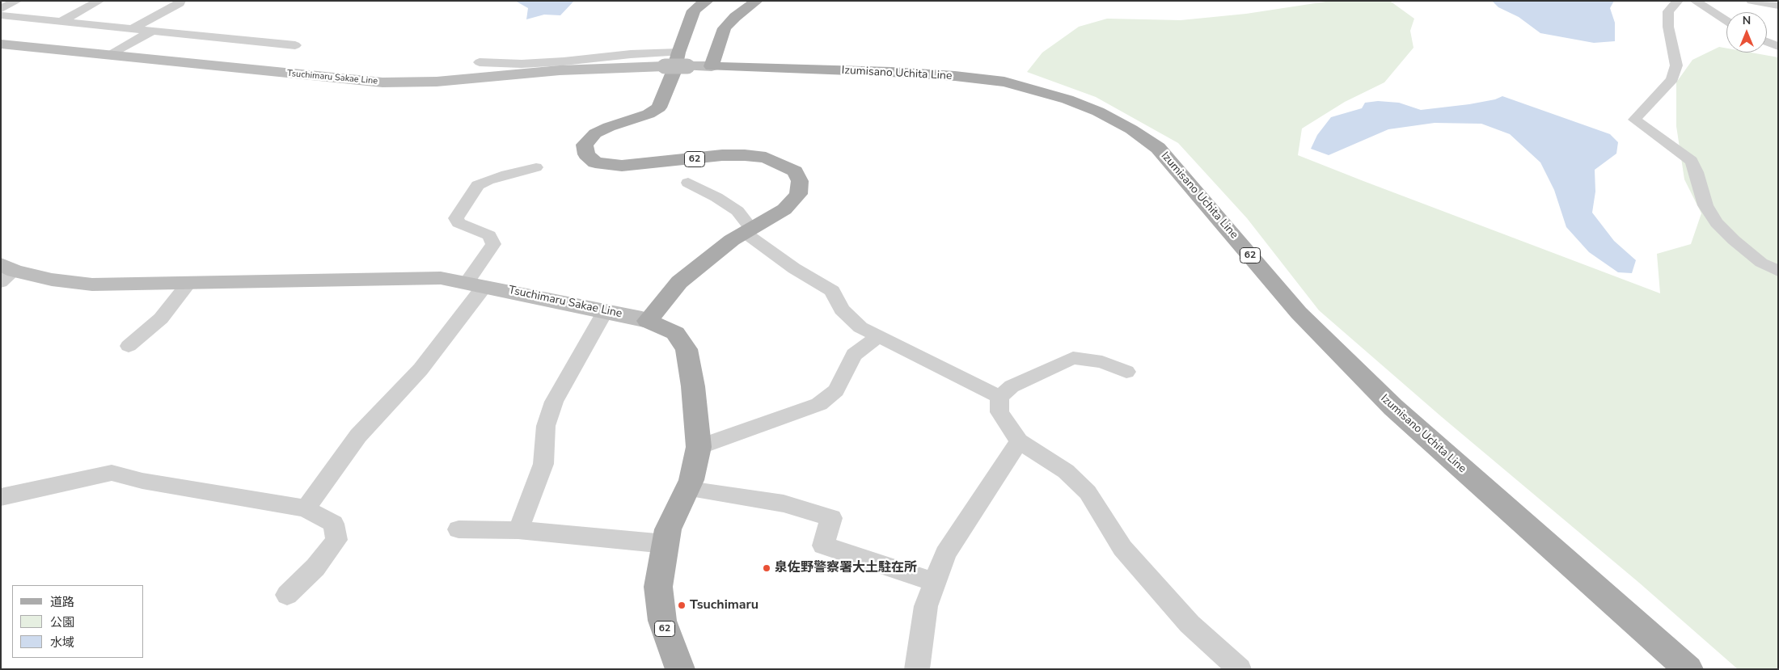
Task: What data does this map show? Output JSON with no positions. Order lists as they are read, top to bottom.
{
  "streets": {
    "main road": ["Izumisano Uchita Line", "Tsuchimaru Sakae Line", "62"]
  },
  "crossings": [
    ["Izumisano Uchita Line", "Tsuchimaru Sakae Line"],
    ["Tsuchimaru Sakae Line", "62"]
  ],
  "places": ["泉佐野警察署大土駐在所", "Tsuchimaru"],
  "legend": ["道路", "公園", "水域"],
  "north": "top"
}
